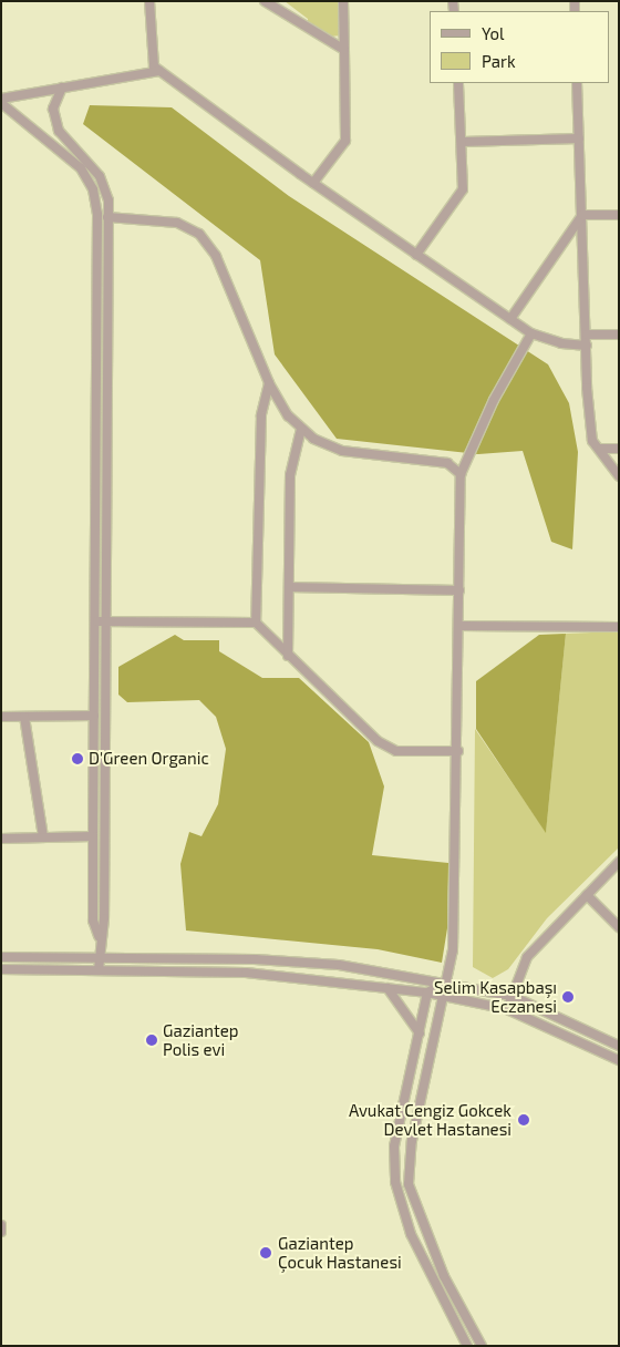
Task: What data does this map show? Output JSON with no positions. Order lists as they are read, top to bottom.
{
  "places": [
    "D'Green Organic",
    "Selim Kasapbaşı Eczanesi",
    "Gaziantep Polis evi",
    "Avukat Cengiz Gokcek Devlet Hastanesi",
    "Gaziantep Çocuk Hastanesi"
  ],
  "legend": ["Yol", "Park"]
}
